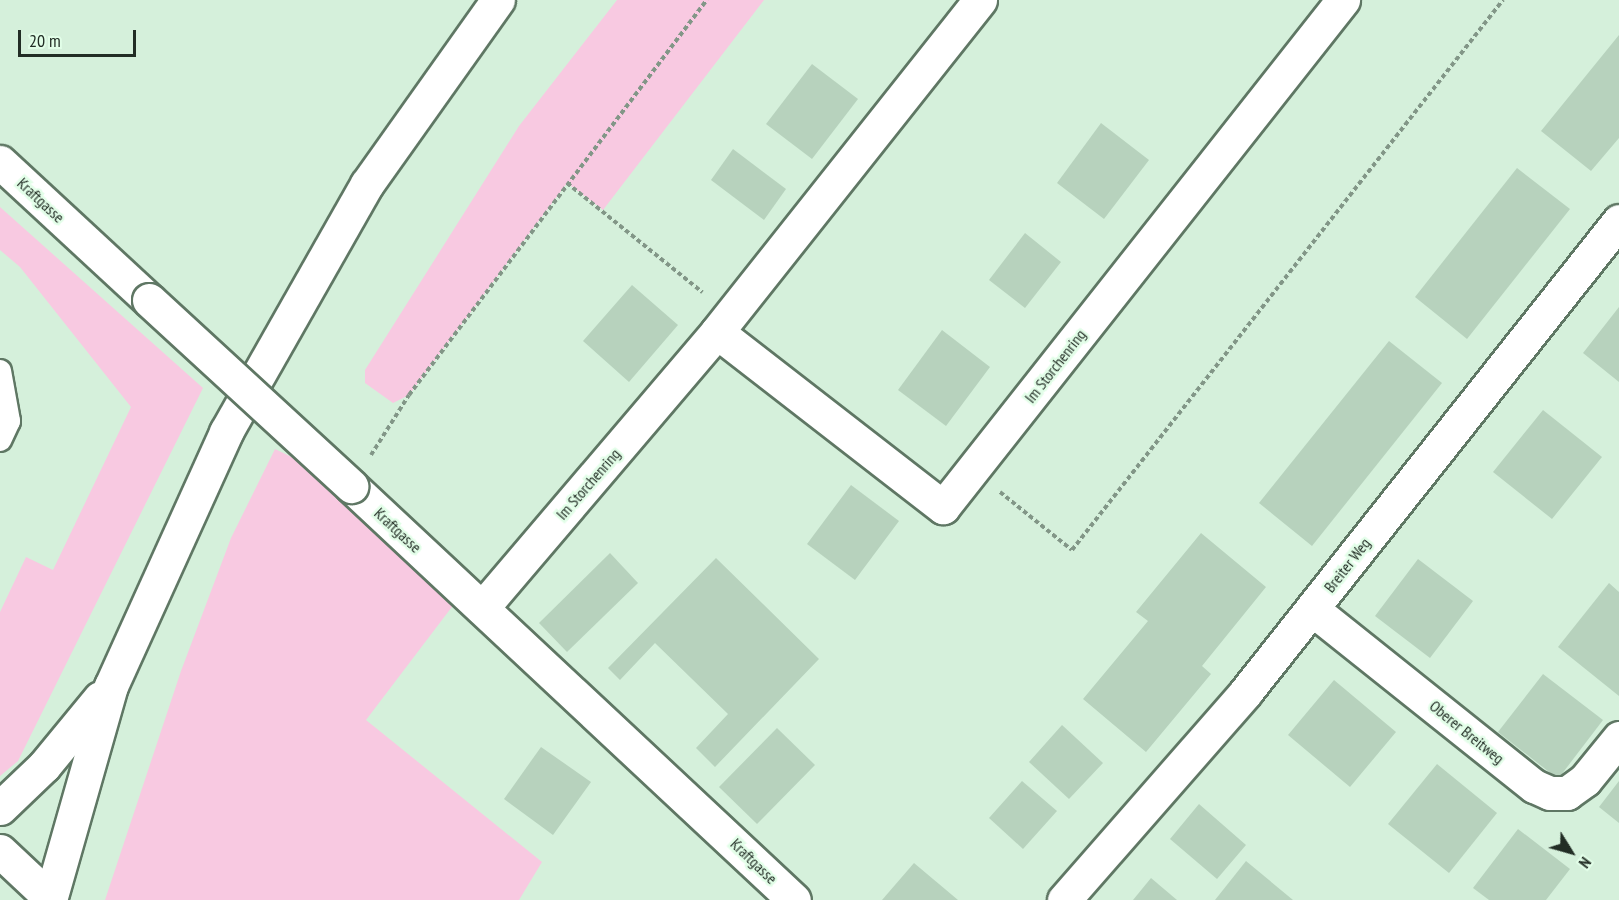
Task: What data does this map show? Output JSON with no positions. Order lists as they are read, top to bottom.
{
  "streets": {
    "street": [
      "Kraftgasse",
      "Im Storchenring",
      "Breiter Weg",
      "Oberer Breitweg"
    ]
  },
  "crossings": [
    ["Kraftgasse", "Im Storchenring"],
    ["Breiter Weg", "Oberer Breitweg"]
  ],
  "scale_bar": "20 m",
  "north": "bottom right"
}
